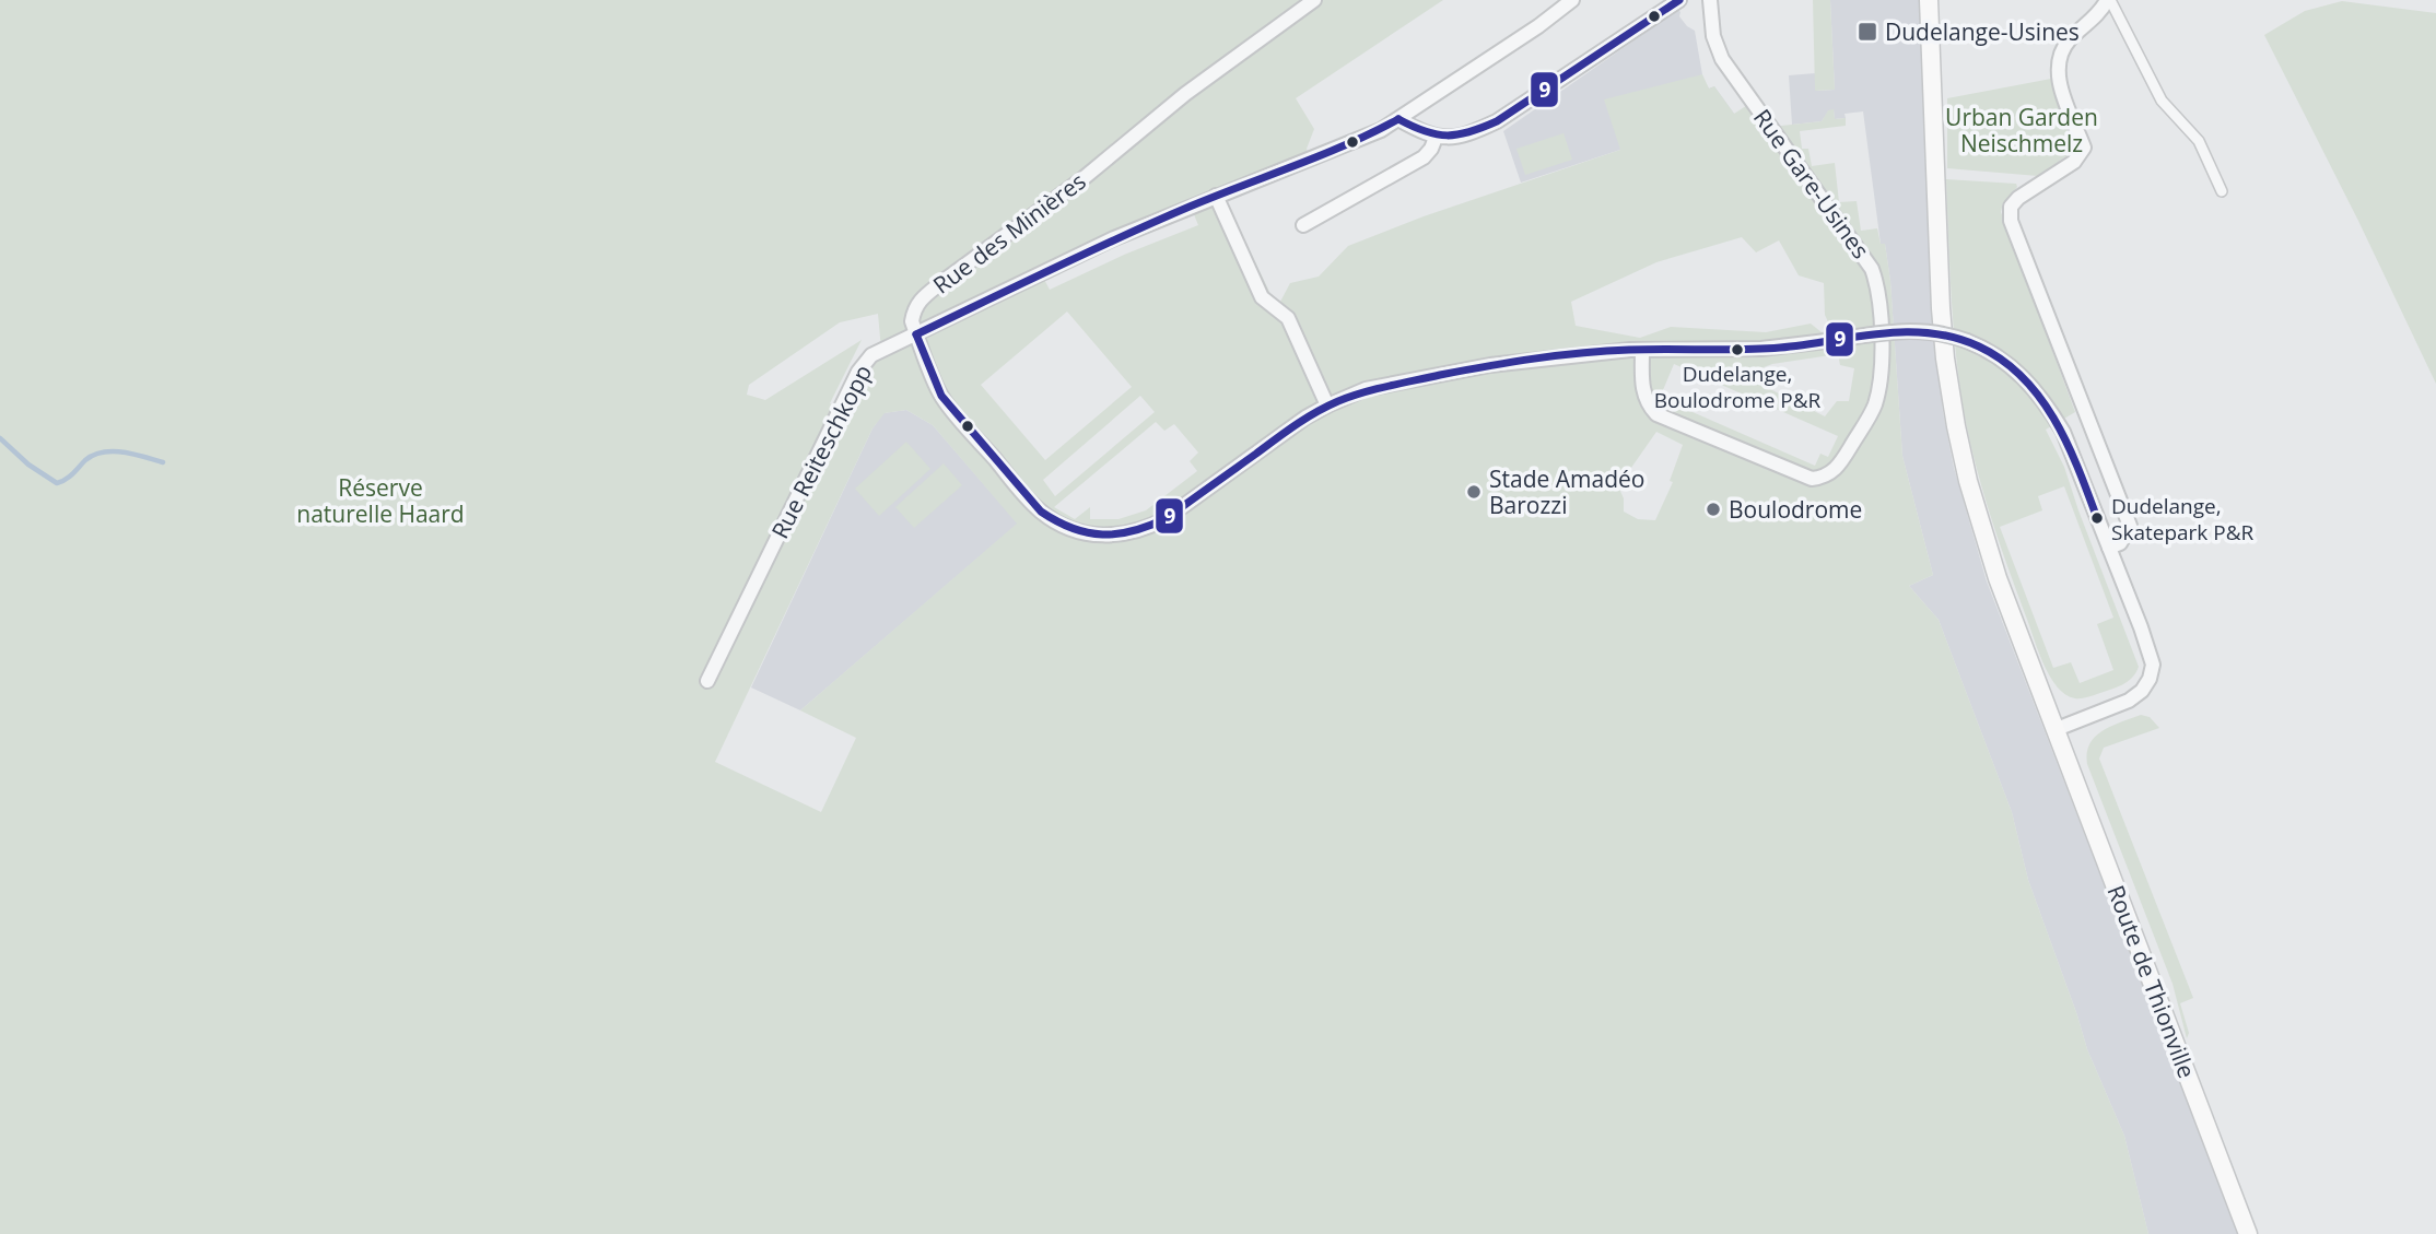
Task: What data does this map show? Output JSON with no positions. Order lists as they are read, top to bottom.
{
  "streets": {
    "main road": ["Route de Thionville"],
    "street": ["Rue Gare-Usines", "Rue des Minières", "Rue Reiteschkopp"]
  },
  "crossings": [
    ["Rue des Minières", "Rue Reiteschkopp"]
  ],
  "parks": ["Urban Garden Neischmelz", "Réserve naturelle Haard"],
  "places": {
    "transit": ["Dudelange-Usines"],
    "other": [
      "Dudelange, Boulodrome P&R",
      "Stade Amadéo Barozzi",
      "Boulodrome",
      "Dudelange, Skatepark P&R"
    ]
  },
  "lines": ["transit line 9"]
}
